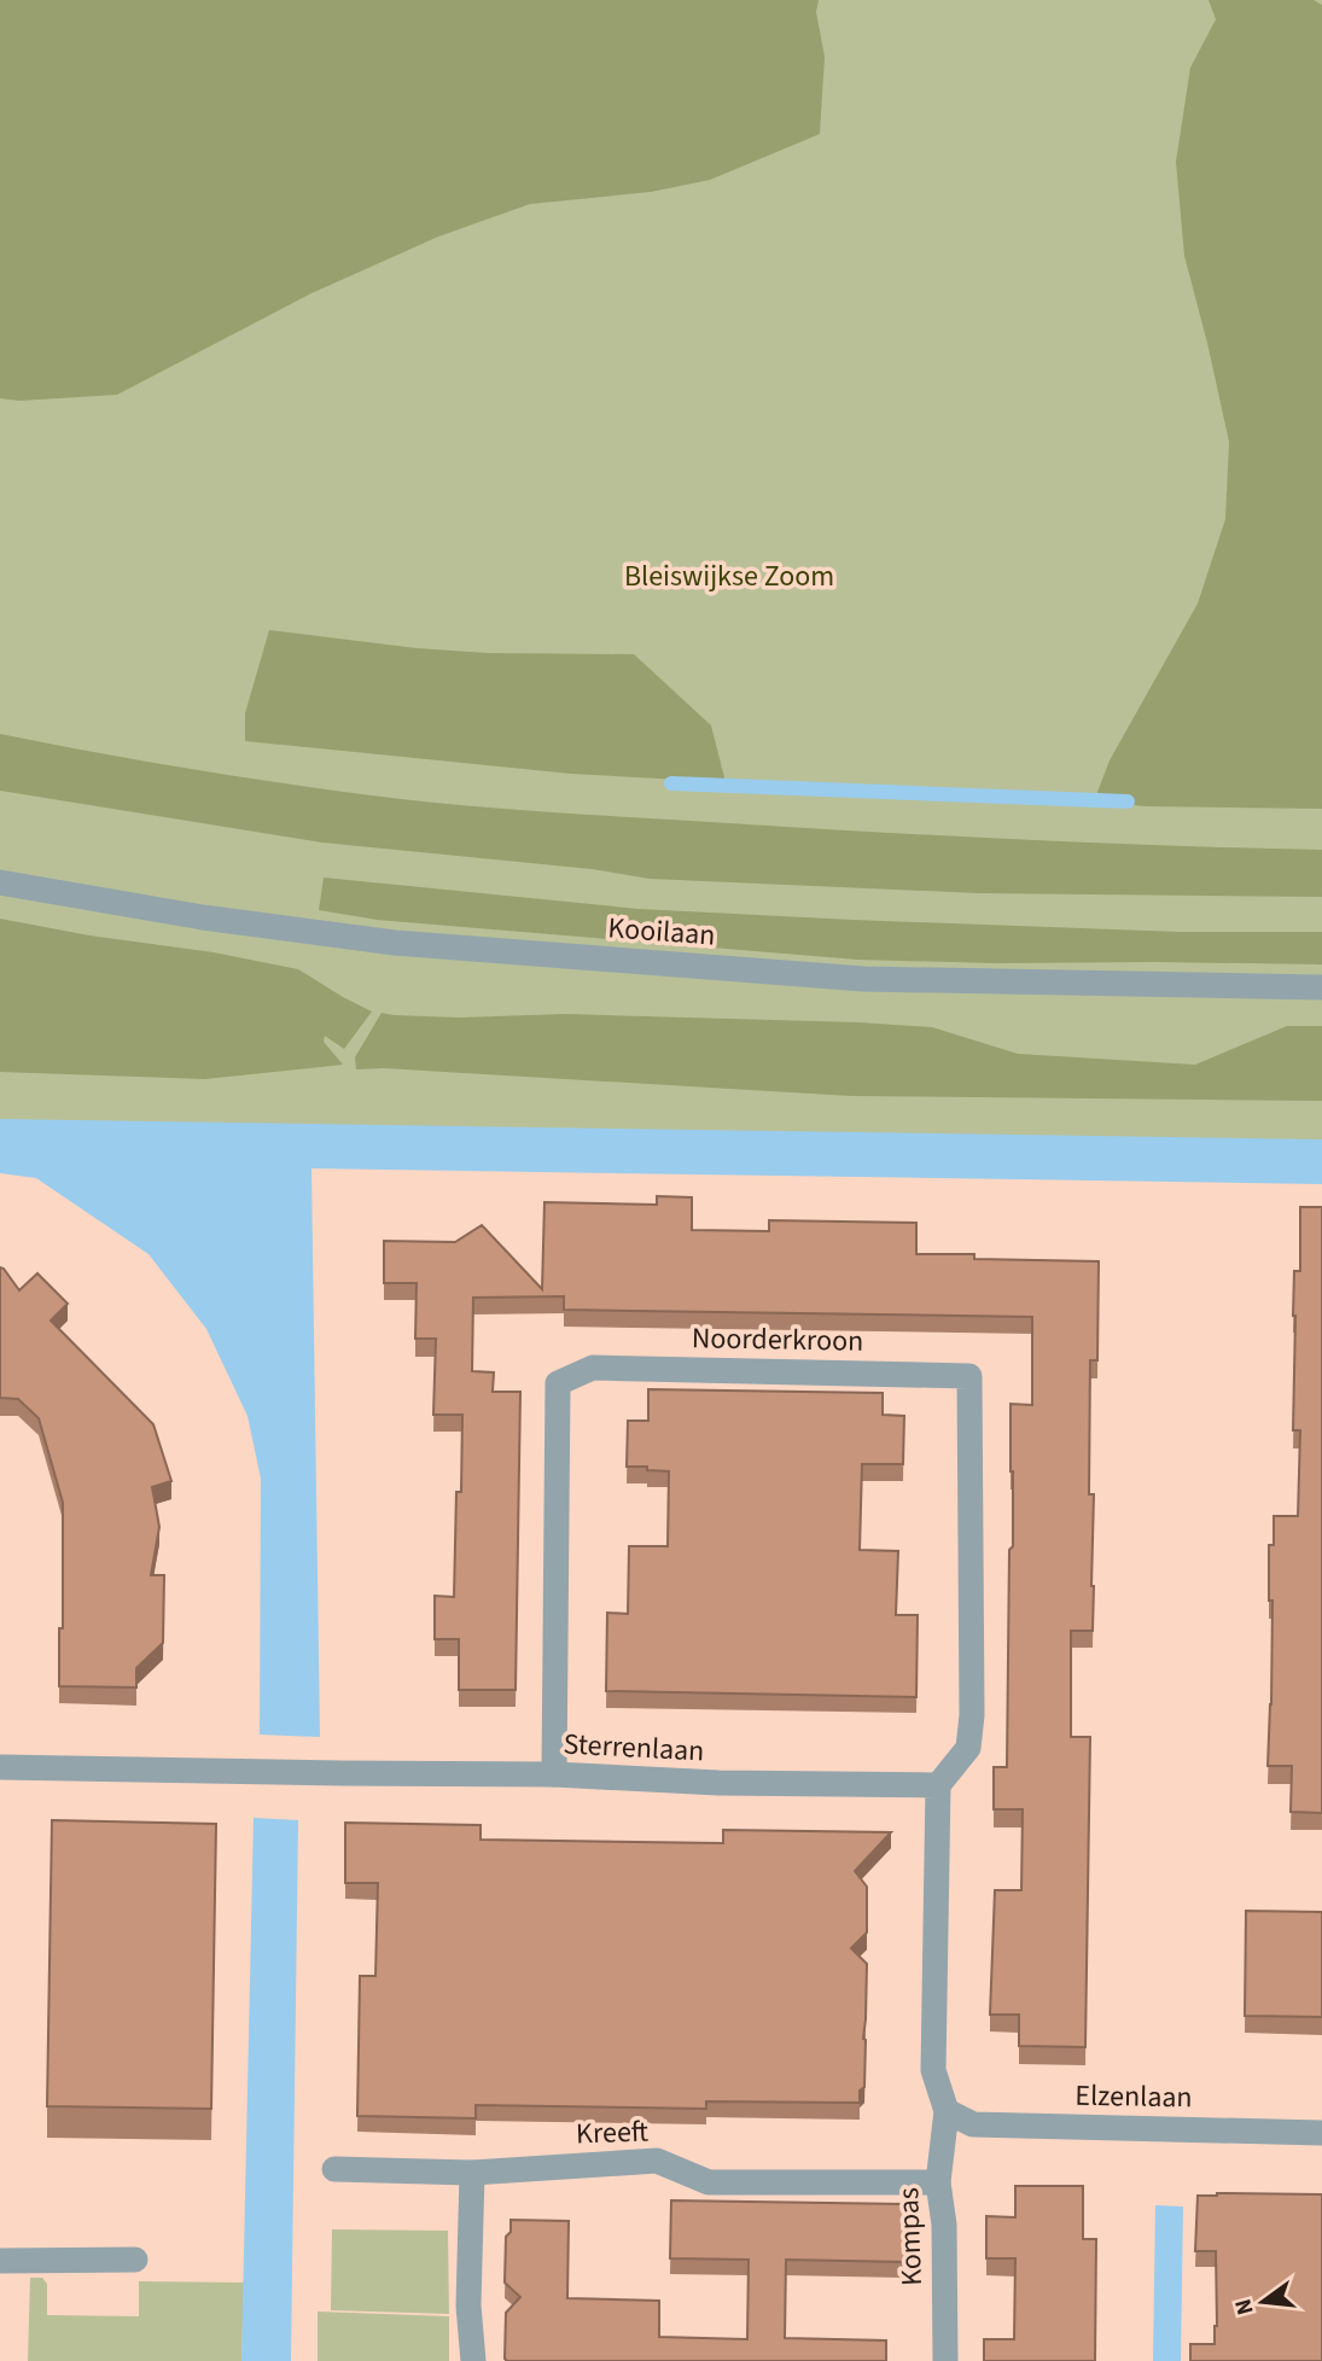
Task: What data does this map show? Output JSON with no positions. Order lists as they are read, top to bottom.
{
  "streets": {
    "street": [
      "Kooilaan",
      "Noorderkroon",
      "Sterrenlaan",
      "Elzenlaan",
      "Kreeft",
      "Kompas"
    ]
  },
  "crossings": [
    ["Noorderkroon", "Sterrenlaan"],
    ["Elzenlaan", "Kompas"],
    ["Kreeft", "Kompas"]
  ],
  "parks": ["Bleiswijkse Zoom"],
  "north": "left"
}
